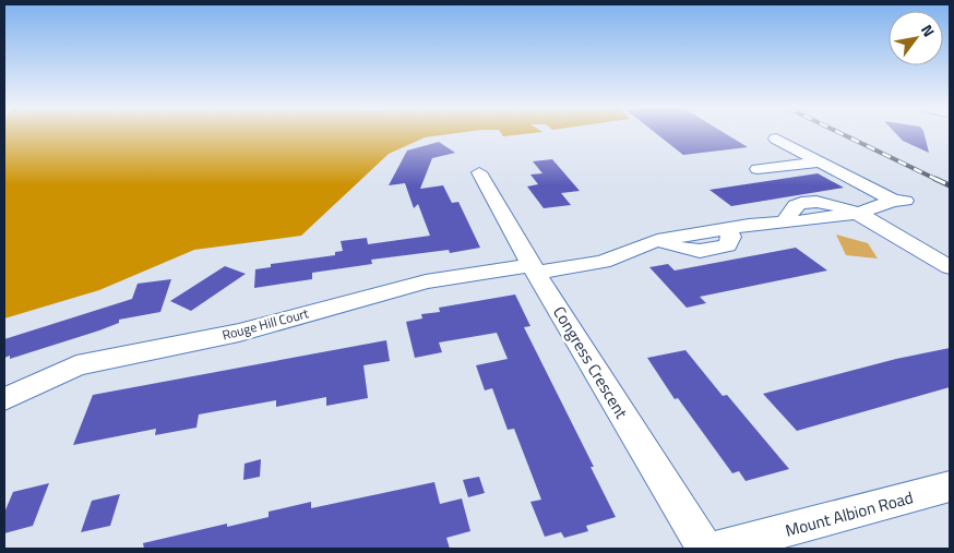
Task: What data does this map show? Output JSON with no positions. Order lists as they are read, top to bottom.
{
  "streets": {
    "street": ["Rouge Hill Court", "Congress Crescent", "Mount Albion Road"]
  },
  "crossings": [
    ["Rouge Hill Court", "Congress Crescent"]
  ],
  "north": "top right"
}
